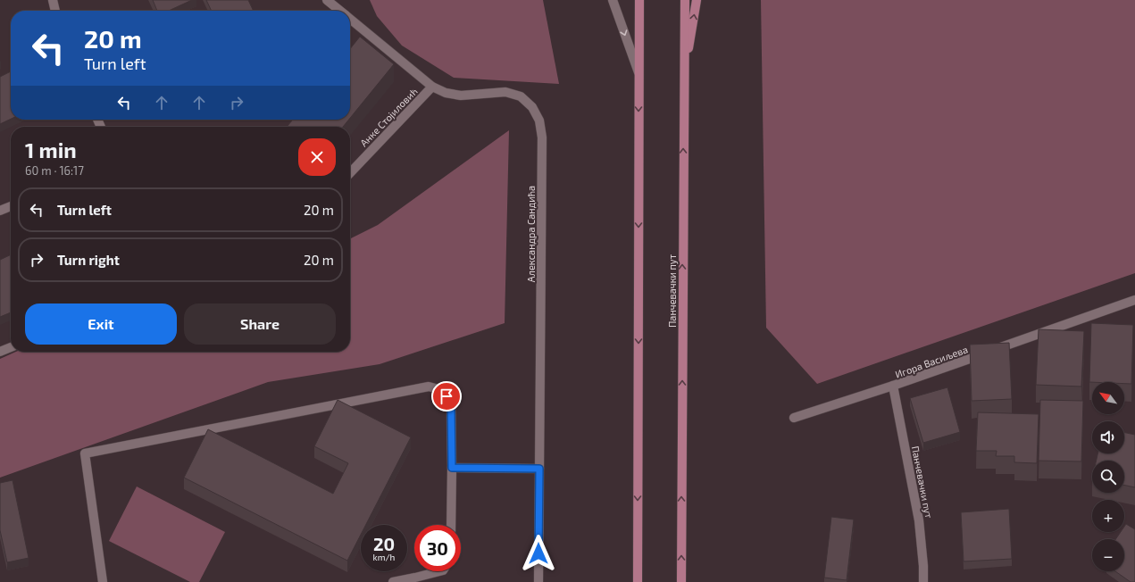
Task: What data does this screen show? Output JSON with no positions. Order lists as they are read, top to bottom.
{
  "streets": {
    "main road": ["Панчевачки пут"],
    "street": ["Анке Стојиловић", "Александра Сандића", "Игора Васиљева"]
  },
  "crossings": [
    ["Анке Стојиловић", "Александра Сандића"],
    ["Панчевачки пут", "Игора Васиљева"]
  ],
  "north": "top left",
  "page": {
    "turn": ["20 m", "Turn left"],
    "heading": ["1 min", "60 m · 16:17"],
    "list": [
      {
        "name": "Turn left",
        "value": "20 m"
      },
      {
        "name": "Turn right",
        "value": "20 m"
      }
    ],
    "buttons": ["Exit", "Share"],
    "map_buttons": ["+", "−"],
    "speed": "20 km/h",
    "limit": "30"
  }
}
